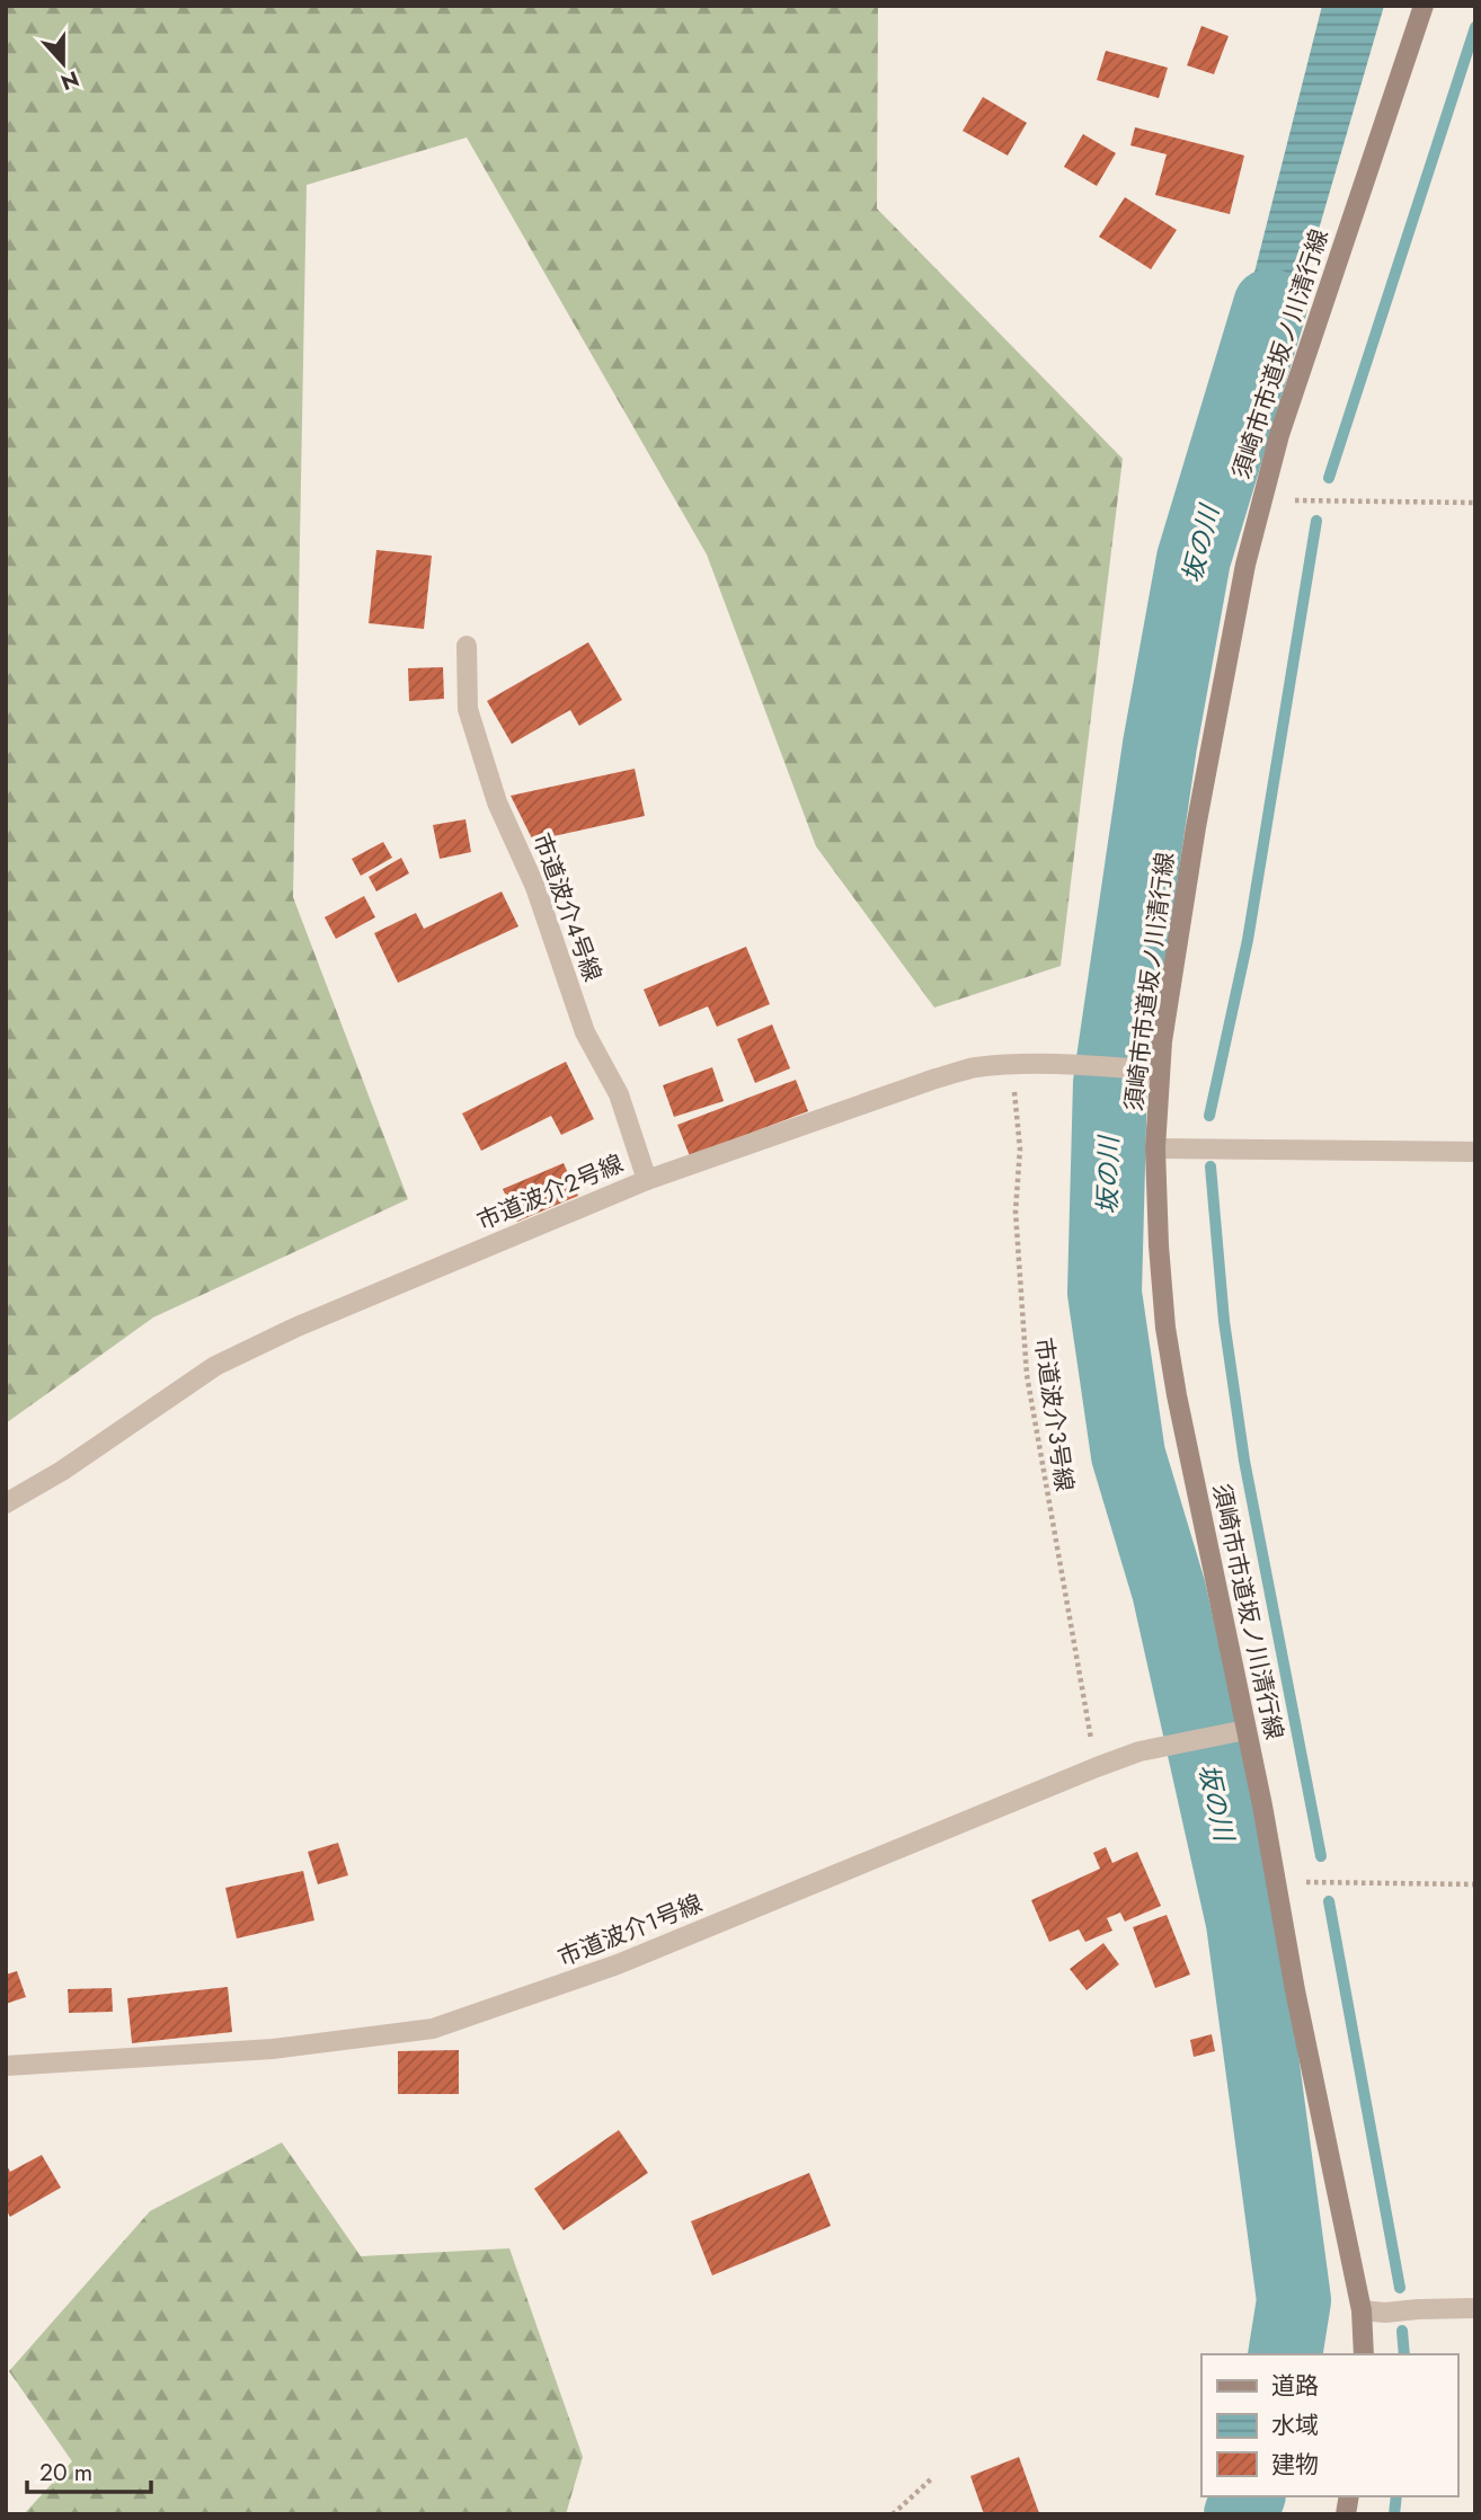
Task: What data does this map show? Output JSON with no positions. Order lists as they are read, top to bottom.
{
  "streets": {
    "street": [
      "須崎市市道坂ノ川清行線",
      "市道波介4号線",
      "市道波介2号線",
      "市道波介1号線"
    ],
    "path": ["市道波介3号線"]
  },
  "crossings": [
    ["須崎市市道坂ノ川清行線", "市道波介2号線"],
    ["須崎市市道坂ノ川清行線", "市道波介1号線"],
    ["市道波介4号線", "市道波介2号線"],
    ["市道波介2号線", "市道波介3号線"],
    ["市道波介3号線", "市道波介1号線"]
  ],
  "water": ["坂の川"],
  "legend": ["道路", "水域", "建物"],
  "scale_bar": "20 m",
  "north": "bottom"
}
